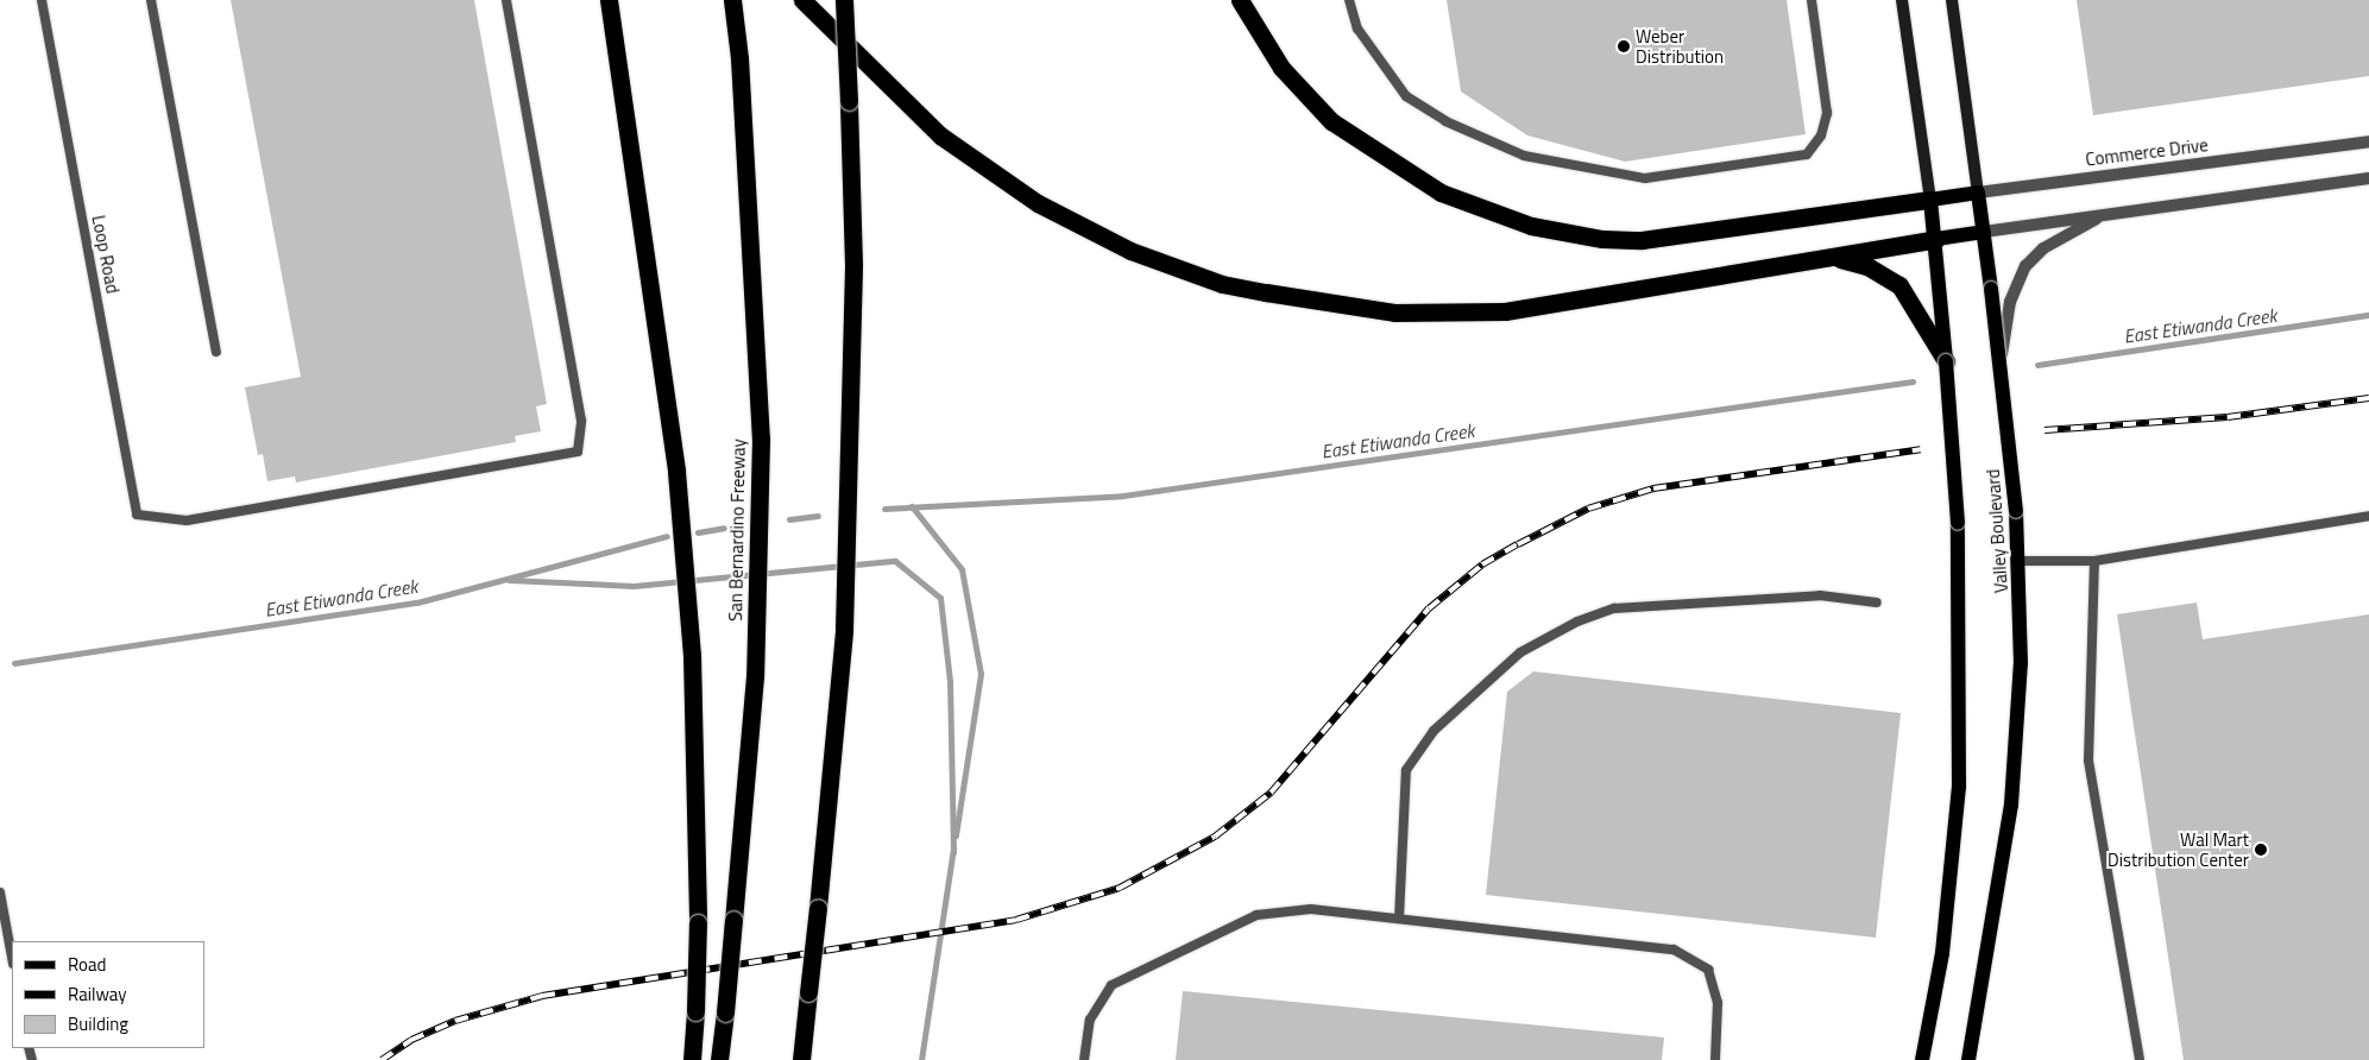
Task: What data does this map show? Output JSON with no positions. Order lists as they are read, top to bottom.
{
  "streets": {
    "highway": ["San Bernardino Freeway"],
    "main road": ["Commerce Drive", "Valley Boulevard"],
    "lane": ["Loop Road"]
  },
  "crossings": [
    ["Commerce Drive", "Valley Boulevard"]
  ],
  "water": ["East Etiwanda Creek"],
  "places": ["Weber Distribution", "Wal Mart Distribution Center"],
  "legend": ["Road", "Railway", "Building"]
}
